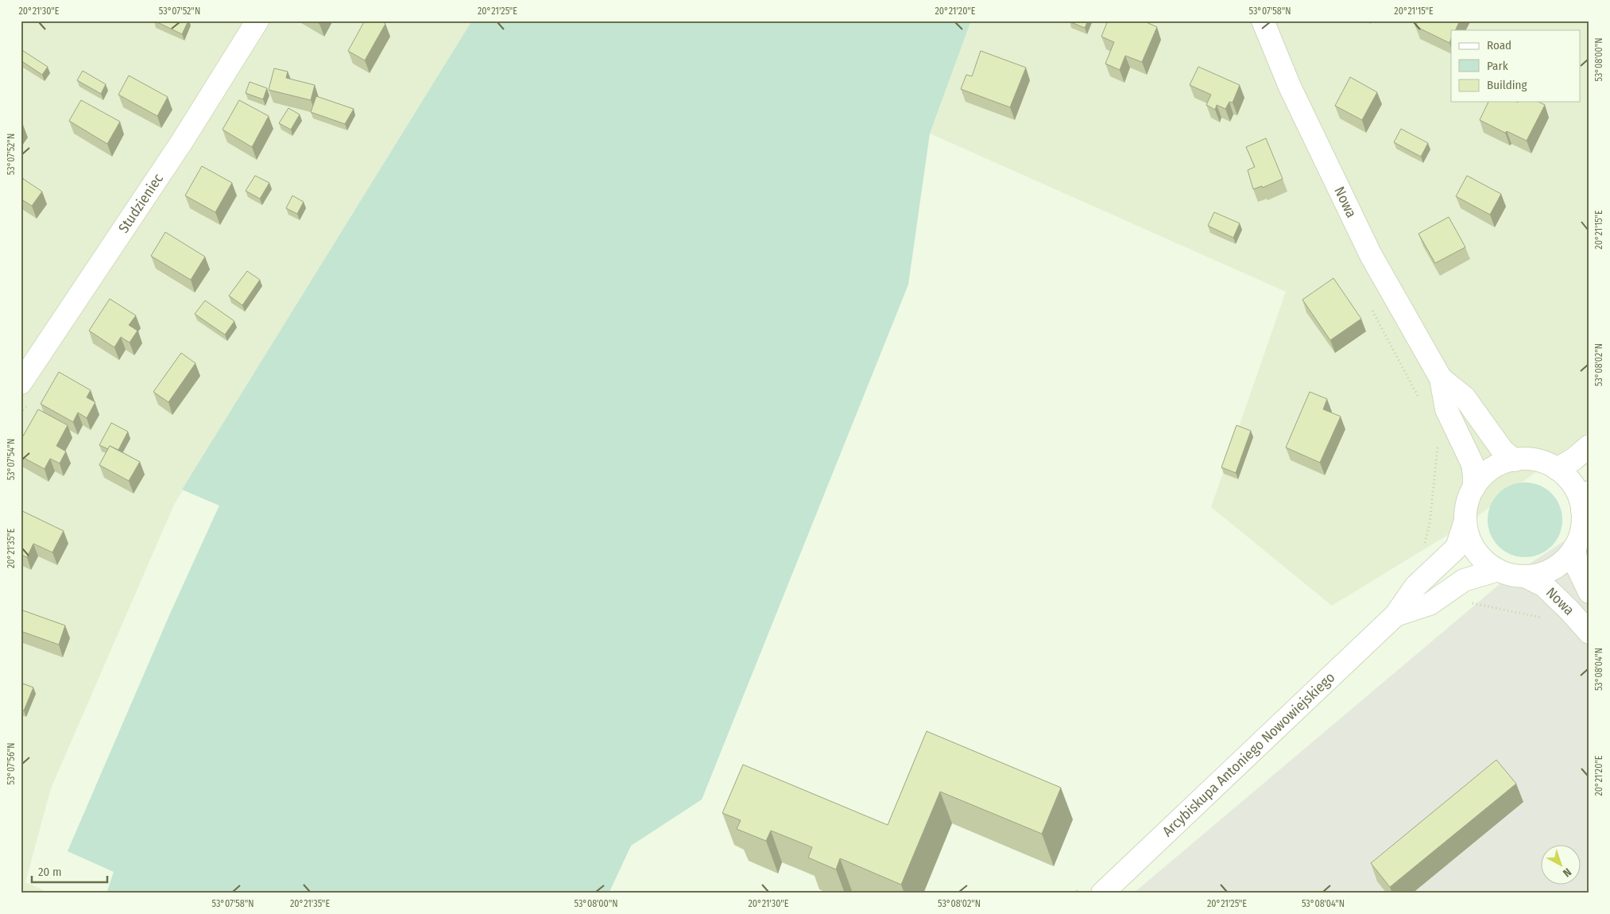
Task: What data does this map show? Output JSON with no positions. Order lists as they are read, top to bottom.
{
  "streets": {
    "street": ["Nowa", "Studzieniec", "Arcybiskupa Antoniego Nowowiejskiego"]
  },
  "crossings": [
    ["Nowa", "Arcybiskupa Antoniego Nowowiejskiego"]
  ],
  "legend": ["Road", "Park", "Building"],
  "scale_bar": "20 m",
  "north": "bottom right",
  "coordinates": [
    "20°21'30\"E",
    "53°07'52\"N",
    "20°21'25\"E",
    "20°21'20\"E",
    "53°07'58\"N",
    "20°21'15\"E",
    "53°08'00\"N",
    "53°08'02\"N",
    "53°07'54\"N",
    "20°21'35\"E",
    "53°08'04\"N",
    "53°07'56\"N"
  ]
}
